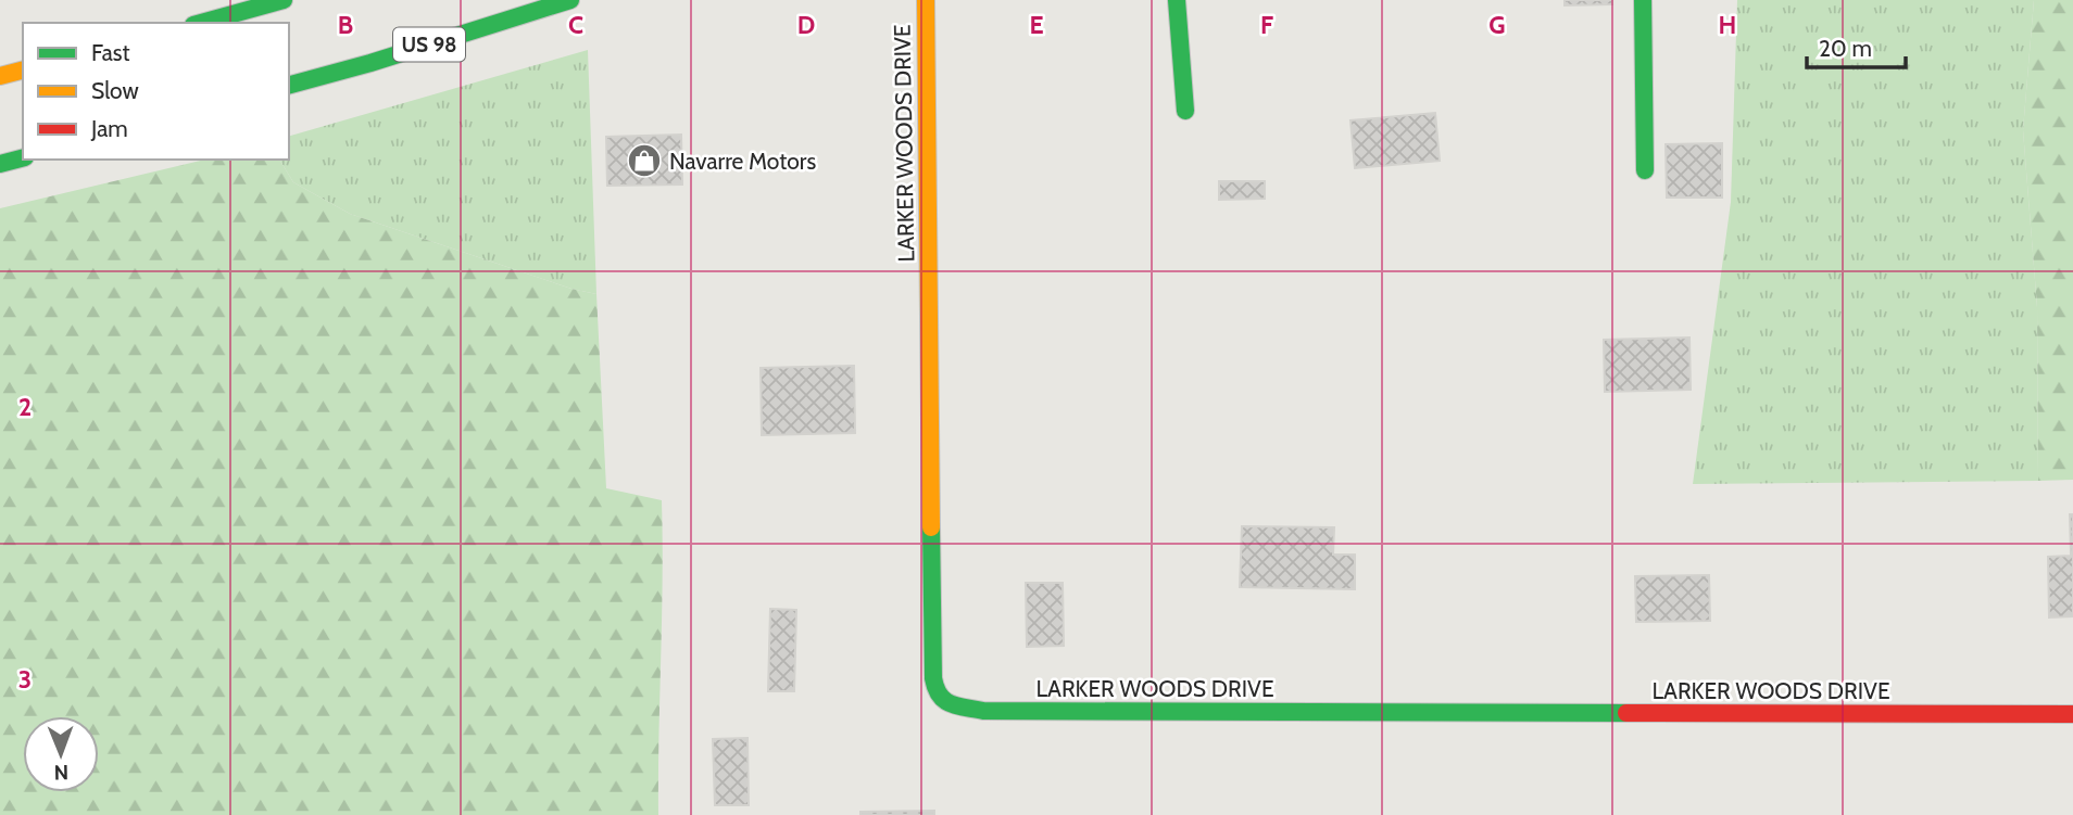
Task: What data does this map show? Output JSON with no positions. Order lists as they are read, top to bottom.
{
  "streets": {
    "main road": ["US 98", "LARKER WOODS DRIVE"]
  },
  "places": {
    "shop": ["Navarre Motors"]
  },
  "legend": ["Fast", "Slow", "Jam"],
  "scale_bar": "20 m",
  "north": "bottom",
  "grid": {
    "columns": [
      "B",
      "C",
      "D",
      "E",
      "F",
      "G",
      "H"
    ],
    "rows": ["2", "3"]
  }
}
